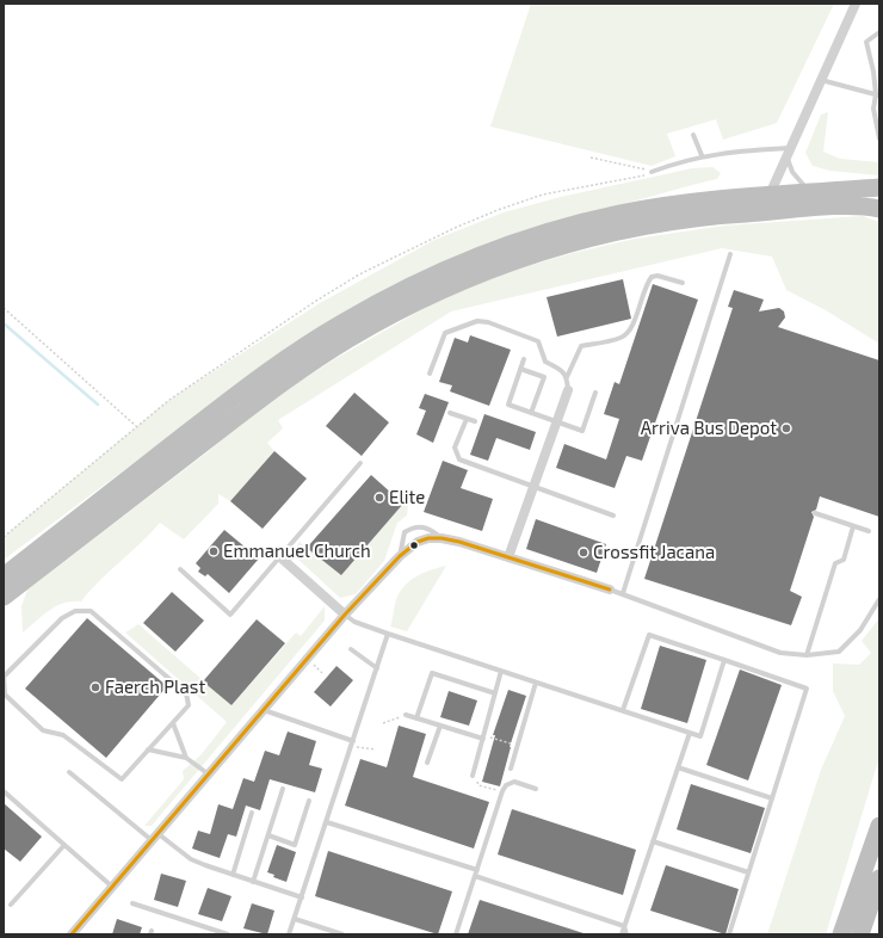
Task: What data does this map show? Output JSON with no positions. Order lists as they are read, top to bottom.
{
  "places": [
    "Arriva Bus Depot",
    "Elite",
    "Emmanuel Church",
    "Crossfit Jacana",
    "Faerch Plast"
  ]
}
